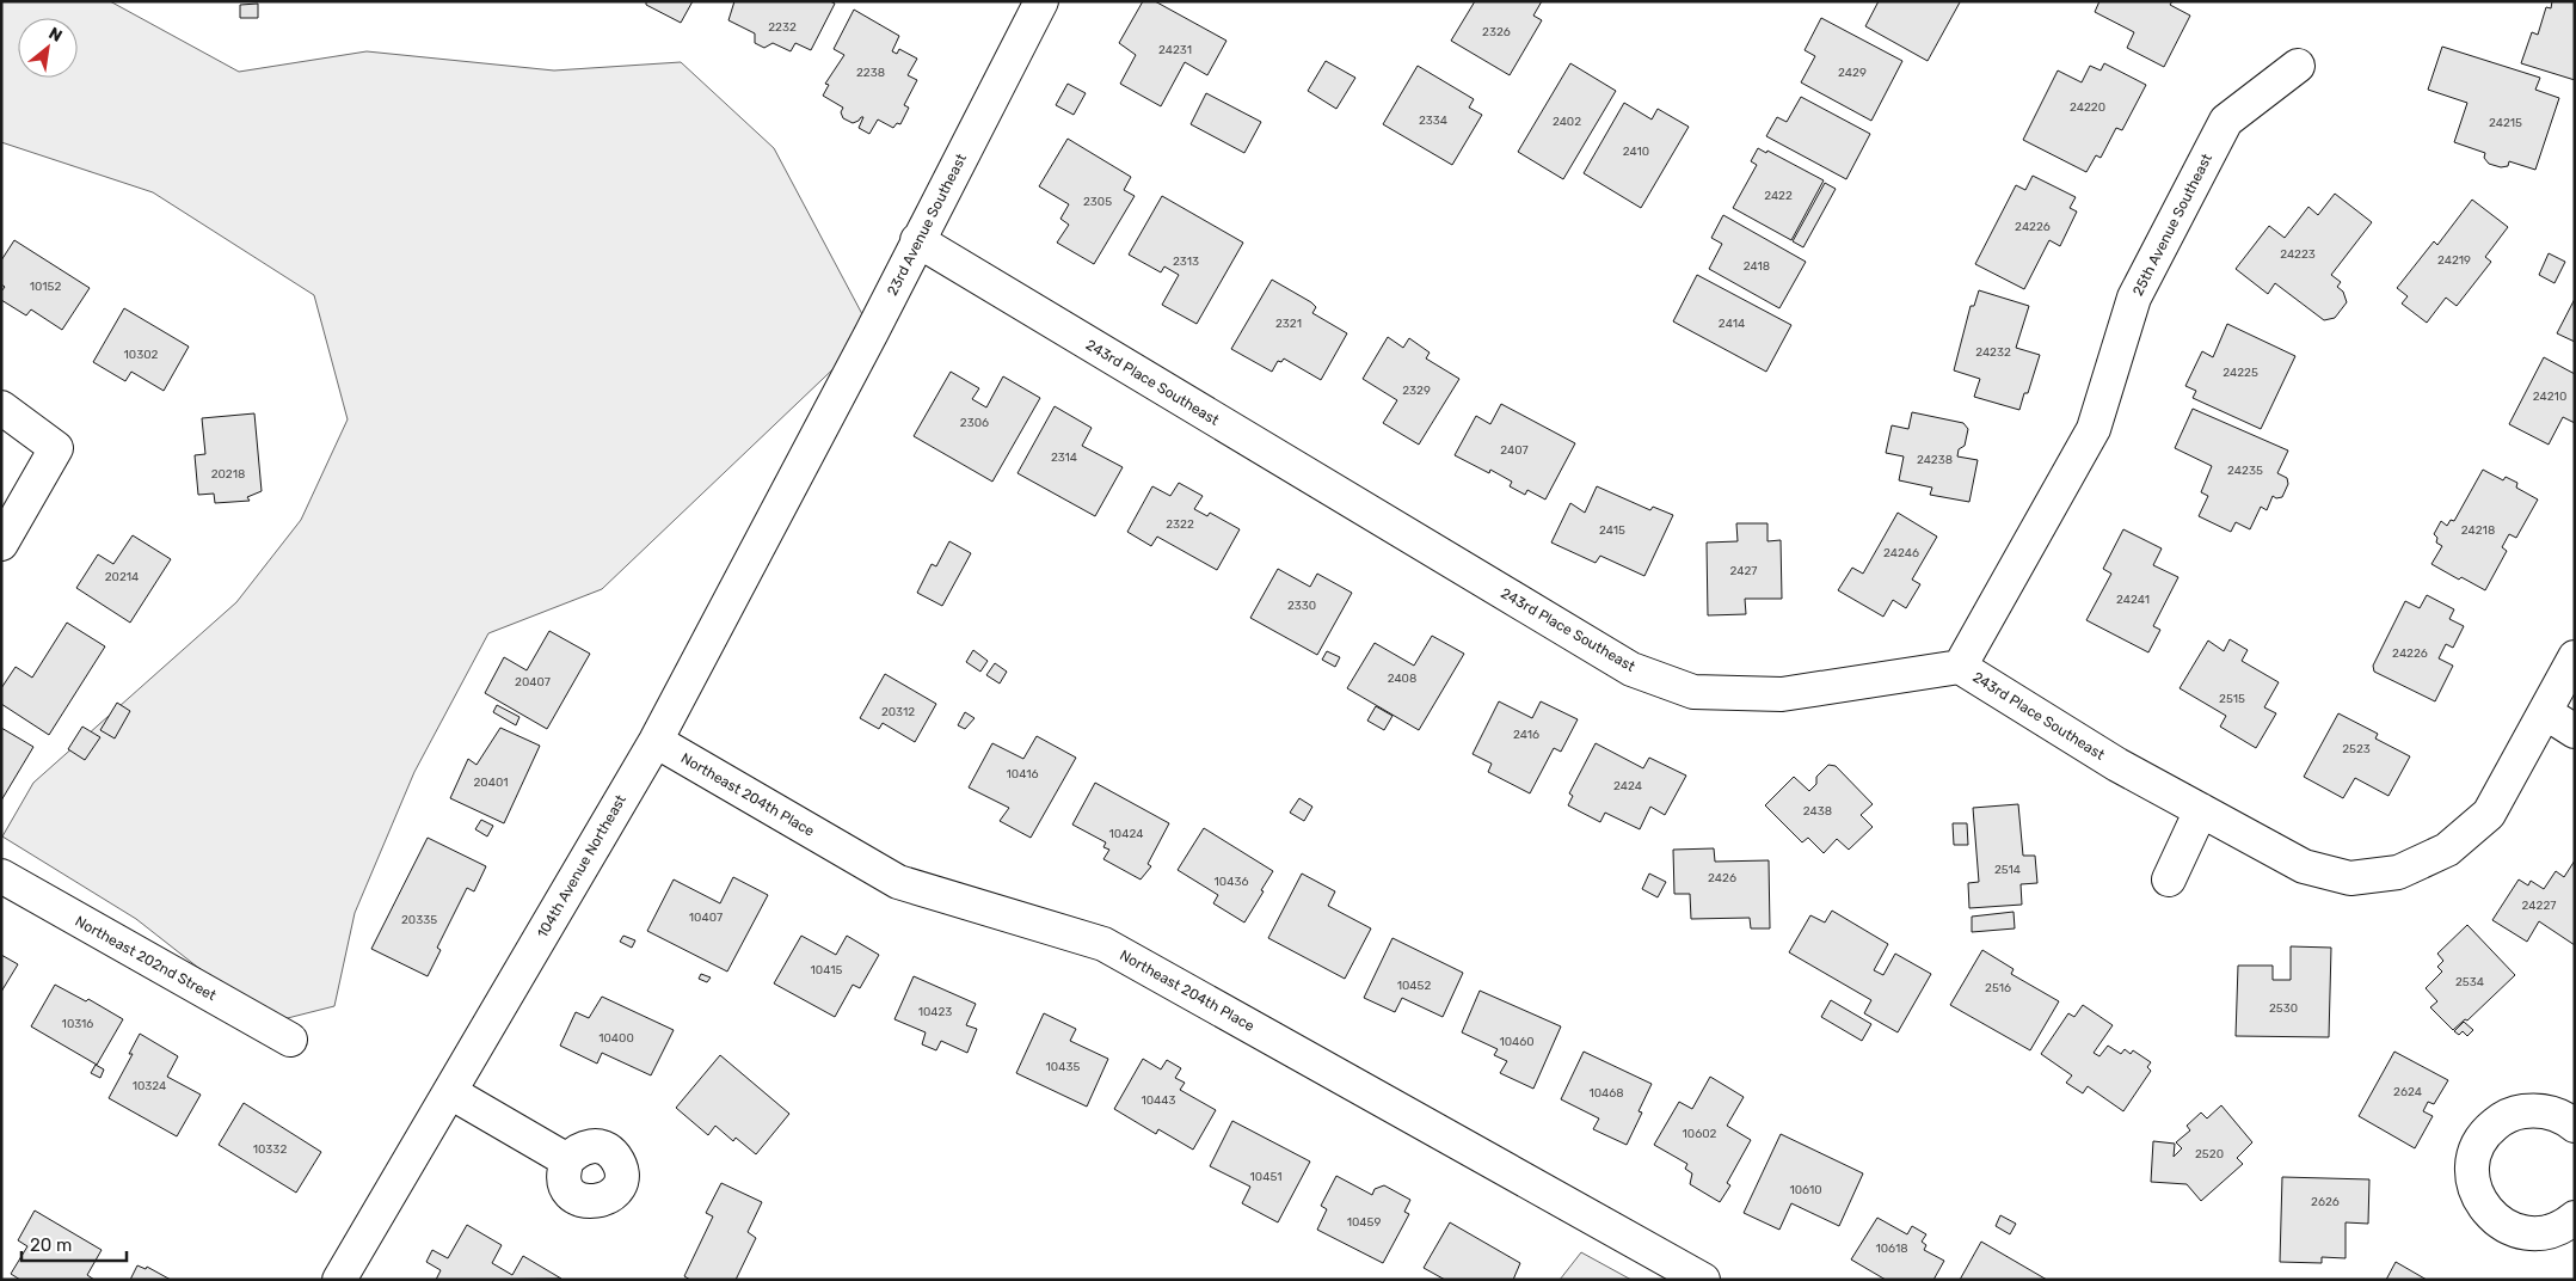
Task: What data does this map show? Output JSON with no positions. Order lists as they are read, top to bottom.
{
  "streets": {
    "street": [
      "23rd Avenue Southeast",
      "25th Avenue Southeast",
      "243rd Place Southeast",
      "Northeast 204th Place",
      "104th Avenue Northeast",
      "Northeast 202nd Street"
    ]
  },
  "crossings": [
    ["23rd Avenue Southeast", "243rd Place Southeast"],
    ["23rd Avenue Southeast", "104th Avenue Northeast"],
    ["25th Avenue Southeast", "243rd Place Southeast"],
    ["Northeast 204th Place", "104th Avenue Northeast"]
  ],
  "house_numbers": [
    "2232",
    "2326",
    "24231",
    "2238",
    "2429",
    "24220",
    "2334",
    "2402",
    "24215",
    "2410",
    "2422",
    "2305",
    "24226",
    "24223",
    "24219",
    "2313",
    "2418",
    "10152",
    "2321",
    "2414",
    "24232",
    "10302",
    "24225",
    "2329",
    "24210",
    "2306",
    "2407",
    "2314",
    "24238",
    "24235",
    "20218",
    "2322",
    "2415",
    "24218",
    "24246",
    "2427",
    "20214",
    "24241",
    "2330",
    "24226",
    "2408",
    "20407",
    "2515",
    "20312",
    "2416",
    "2523",
    "10416",
    "20401",
    "2424",
    "2438",
    "10424",
    "2514",
    "2426",
    "10436",
    "24227",
    "10407",
    "20335",
    "10415",
    "2534",
    "10452",
    "2516",
    "2530",
    "10423",
    "10316",
    "10400",
    "10460",
    "10435",
    "10324",
    "2624",
    "10468",
    "10443",
    "10602",
    "10332",
    "2520",
    "10451",
    "10610",
    "2626",
    "10459",
    "10618"
  ],
  "scale_bar": "20 m",
  "north": "top right"
}
